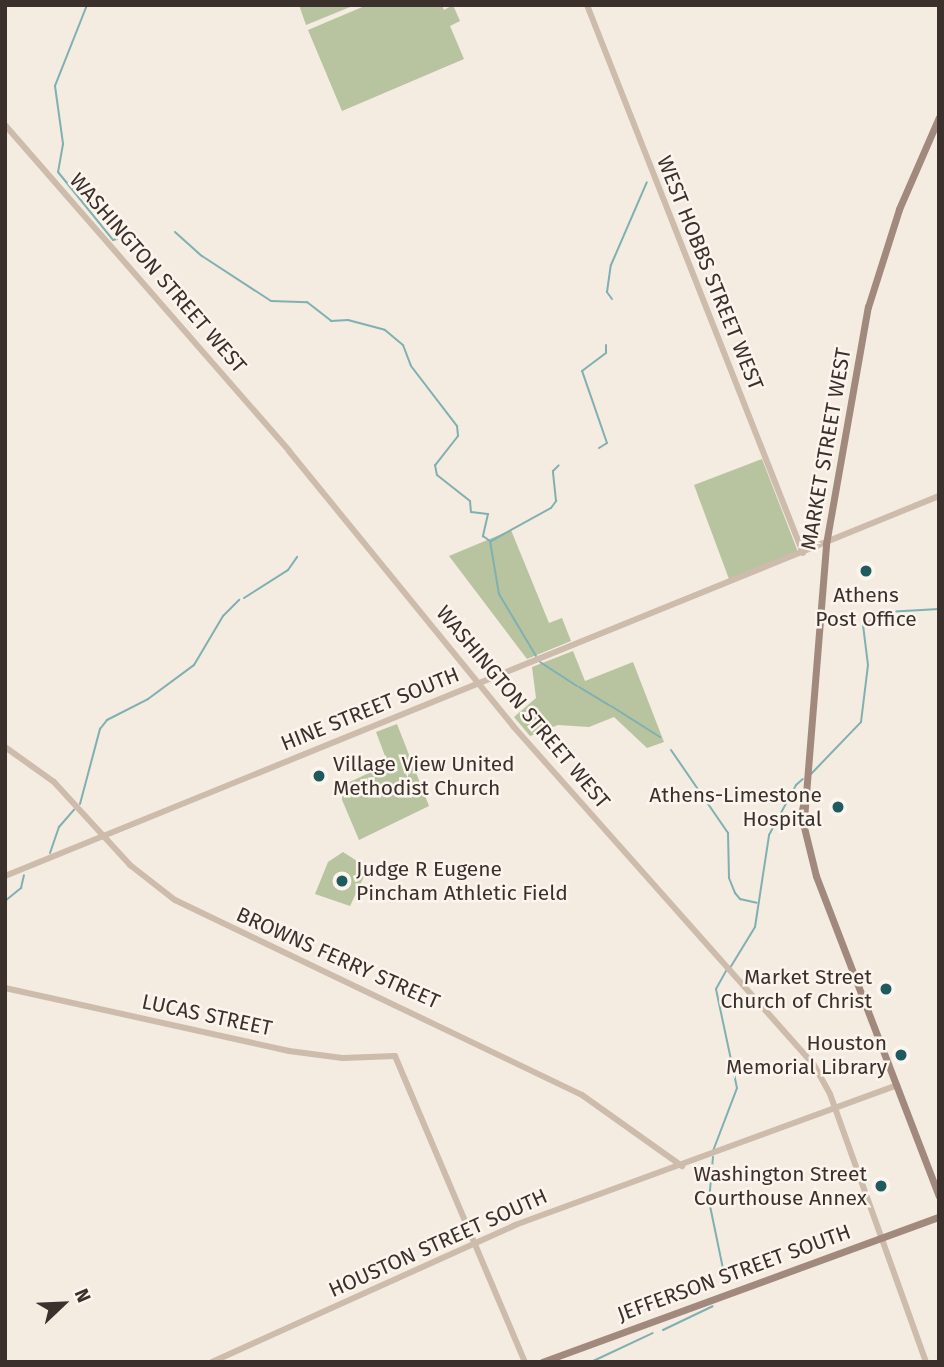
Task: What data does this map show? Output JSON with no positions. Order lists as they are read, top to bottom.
{
  "streets": {
    "main road": ["MARKET STREET WEST", "JEFFERSON STREET SOUTH"],
    "street": [
      "WASHINGTON STREET WEST",
      "WEST HOBBS STREET WEST",
      "HINE STREET SOUTH",
      "BROWNS FERRY STREET",
      "LUCAS STREET",
      "HOUSTON STREET SOUTH"
    ]
  },
  "crossings": [
    ["WASHINGTON STREET WEST", "HINE STREET SOUTH"],
    ["WASHINGTON STREET WEST", "HOUSTON STREET SOUTH"],
    ["WASHINGTON STREET WEST", "JEFFERSON STREET SOUTH"],
    ["WEST HOBBS STREET WEST", "HINE STREET SOUTH"],
    ["MARKET STREET WEST", "HINE STREET SOUTH"],
    ["MARKET STREET WEST", "HOUSTON STREET SOUTH"],
    ["HINE STREET SOUTH", "BROWNS FERRY STREET"],
    ["BROWNS FERRY STREET", "HOUSTON STREET SOUTH"],
    ["LUCAS STREET", "HOUSTON STREET SOUTH"]
  ],
  "places": [
    "Athens Post Office",
    "Village View United Methodist Church",
    "Athens-Limestone Hospital",
    "Judge R Eugene Pincham Athletic Field",
    "Market Street Church of Christ",
    "Houston Memorial Library",
    "Washington Street Courthouse Annex"
  ],
  "north": "top right"
}
